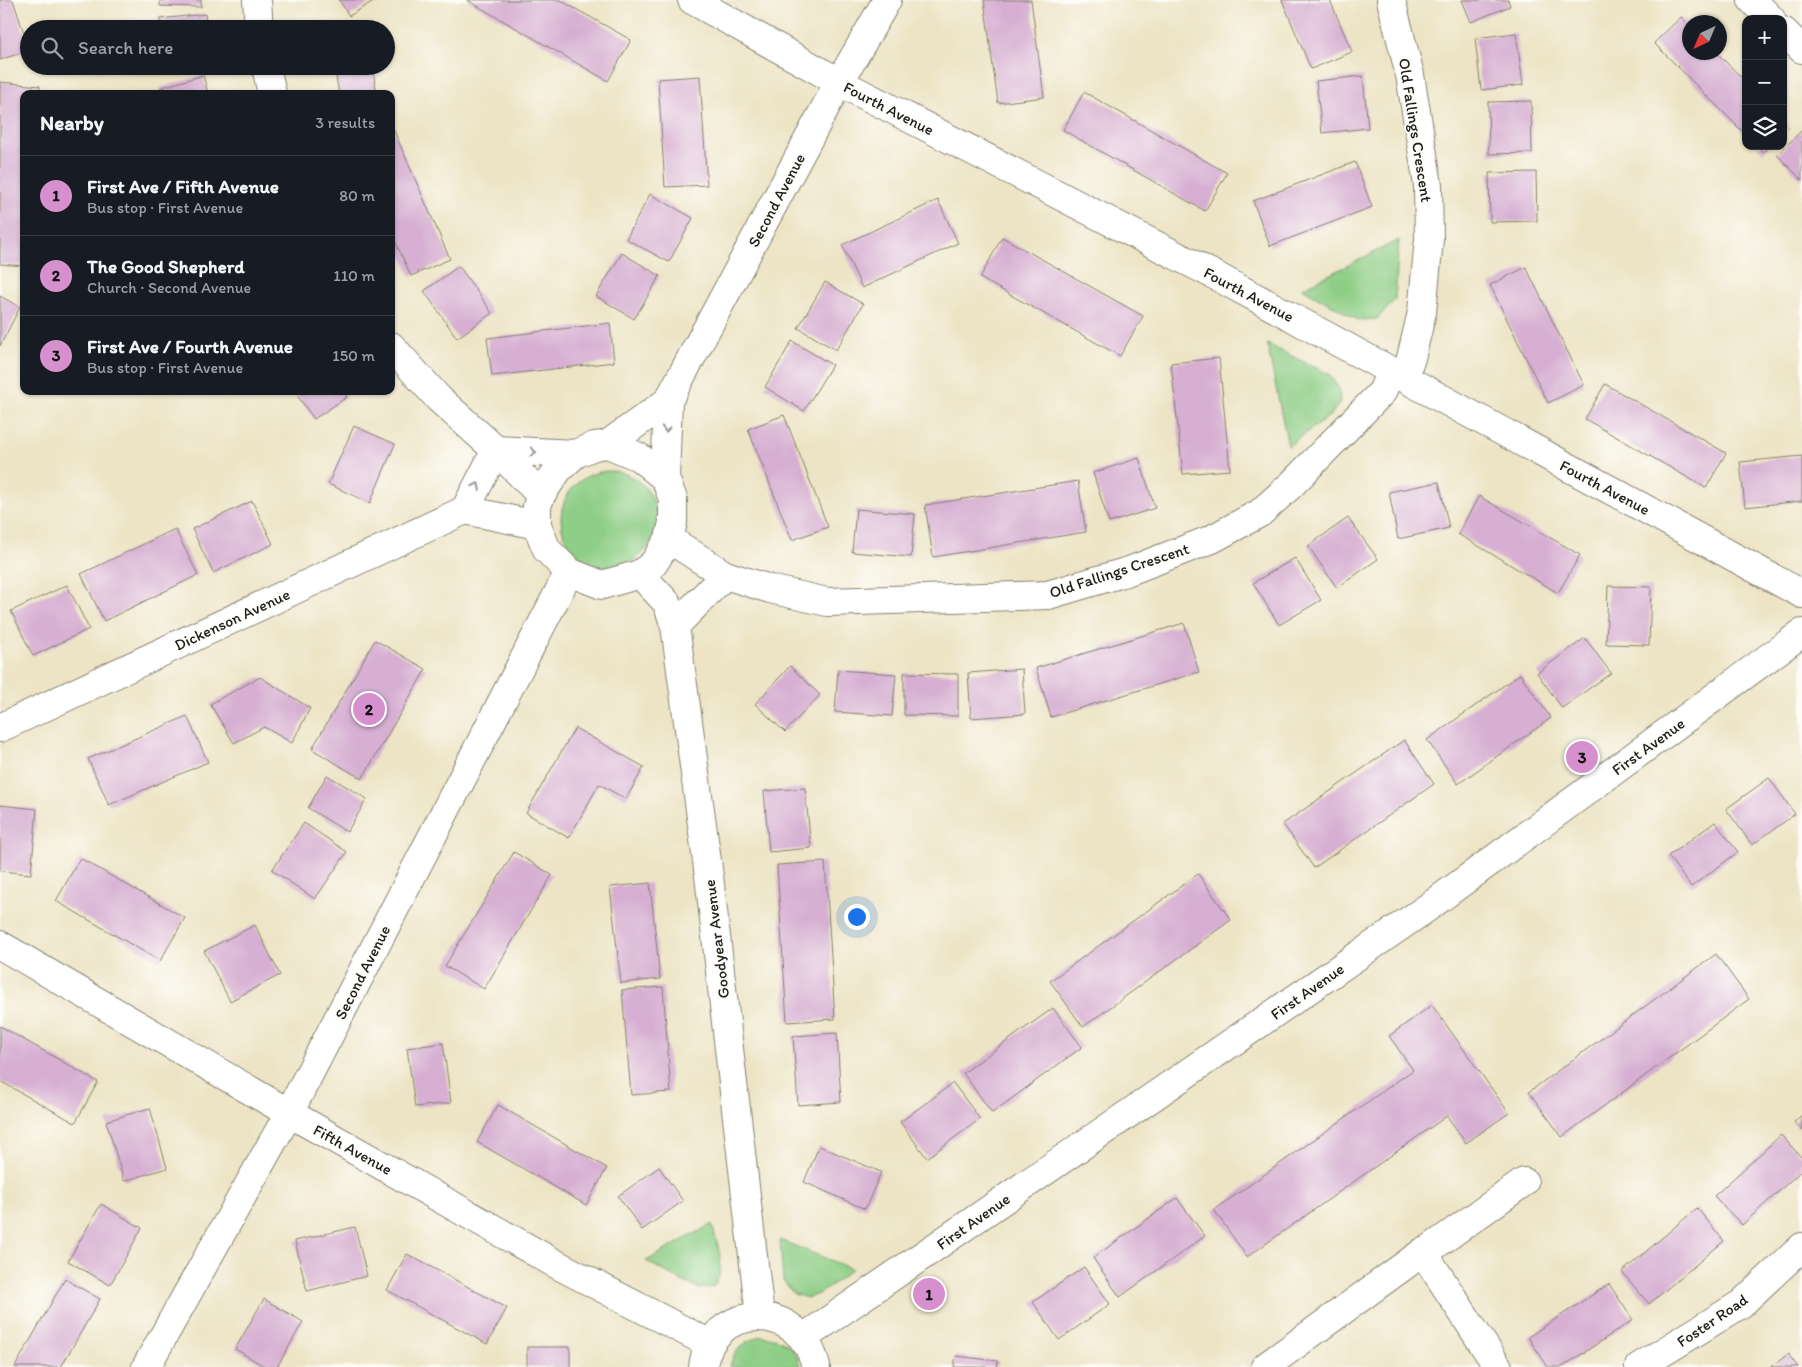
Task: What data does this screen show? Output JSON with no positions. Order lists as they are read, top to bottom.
{
  "streets": {
    "street": [
      "Fourth Avenue",
      "Old Fallings Crescent",
      "Second Avenue",
      "Dickenson Avenue",
      "First Avenue",
      "Goodyear Avenue",
      "Fifth Avenue",
      "Foster Road"
    ]
  },
  "crossings": [
    ["Fourth Avenue", "Old Fallings Crescent"],
    ["Fourth Avenue", "Second Avenue"],
    ["Old Fallings Crescent", "Second Avenue"],
    ["Old Fallings Crescent", "Goodyear Avenue"],
    ["Second Avenue", "Goodyear Avenue"],
    ["Second Avenue", "Fifth Avenue"]
  ],
  "north": "bottom left",
  "page": {
    "map_buttons": ["+", "−"],
    "search": "Search here",
    "heading": ["Nearby", "3 results"],
    "list": [
      {
        "mark": "1",
        "name": "First Ave / Fifth Avenue",
        "note": "Bus stop · First Avenue",
        "value": "80 m"
      },
      {
        "mark": "2",
        "name": "The Good Shepherd",
        "note": "Church · Second Avenue",
        "value": "110 m"
      },
      {
        "mark": "3",
        "name": "First Ave / Fourth Avenue",
        "note": "Bus stop · First Avenue",
        "value": "150 m"
      }
    ],
    "pins": ["2", "3", "1"]
  }
}
